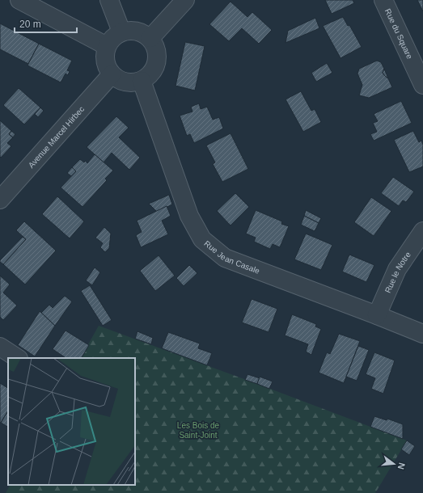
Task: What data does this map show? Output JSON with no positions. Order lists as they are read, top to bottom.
{
  "streets": {
    "street": [
      "Rue du Square",
      "Avenue Marcel Hirbec",
      "Rue Jean Casale",
      "Rue le Notre"
    ]
  },
  "crossings": [
    ["Avenue Marcel Hirbec", "Rue Jean Casale"],
    ["Rue Jean Casale", "Rue le Notre"]
  ],
  "parks": ["Les Bois de Saint-Joint"],
  "scale_bar": "20 m",
  "north": "right"
}
